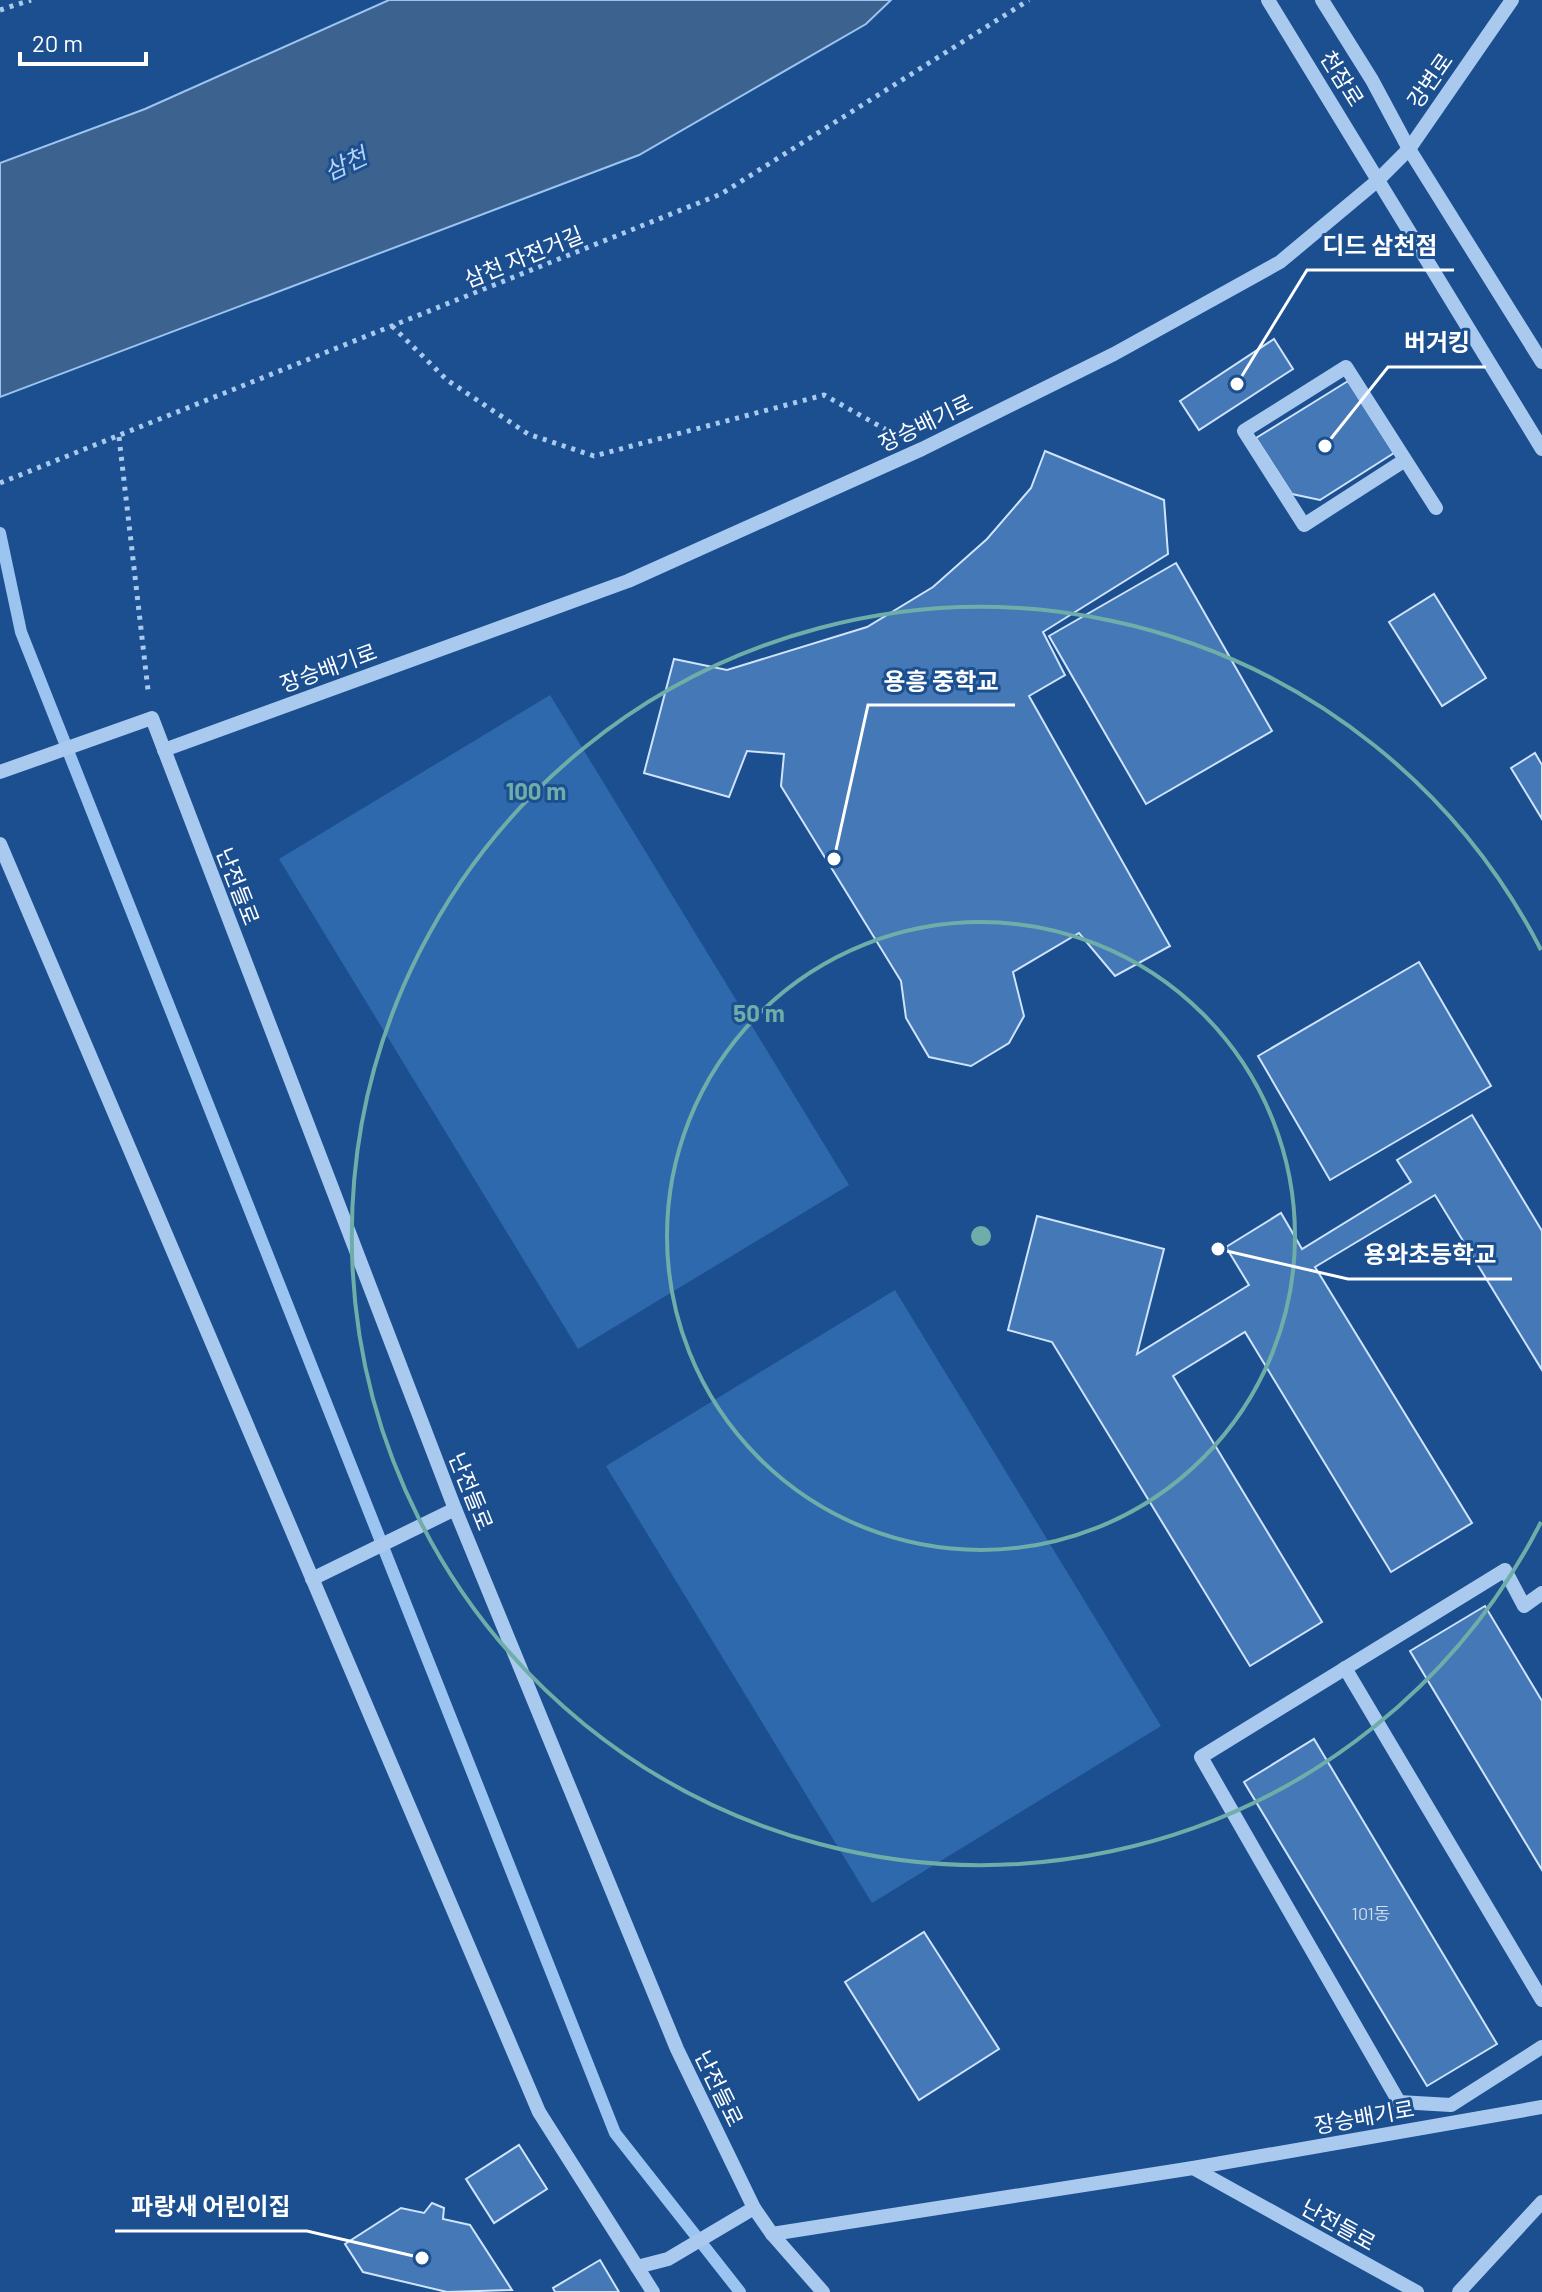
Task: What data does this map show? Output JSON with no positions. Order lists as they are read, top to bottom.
{
  "streets": {
    "street": [
      "천잠로",
      "강변로",
      "장승배기로",
      "난전들로"
    ],
    "path": ["삼천 자전거길"]
  },
  "crossings": [
    ["천잠로", "강변로"],
    ["천잠로", "장승배기로"],
    ["강변로", "장승배기로"],
    ["장승배기로", "난전들로"]
  ],
  "water": ["삼천"],
  "places": [
    "디드 삼천점",
    "버거킹",
    "용흥 중학교",
    "용와초등학교",
    "파랑새 어린이집"
  ],
  "house_numbers": ["101동"],
  "scale_bar": "20 m",
  "rings": ["100 m", "50 m"]
}
